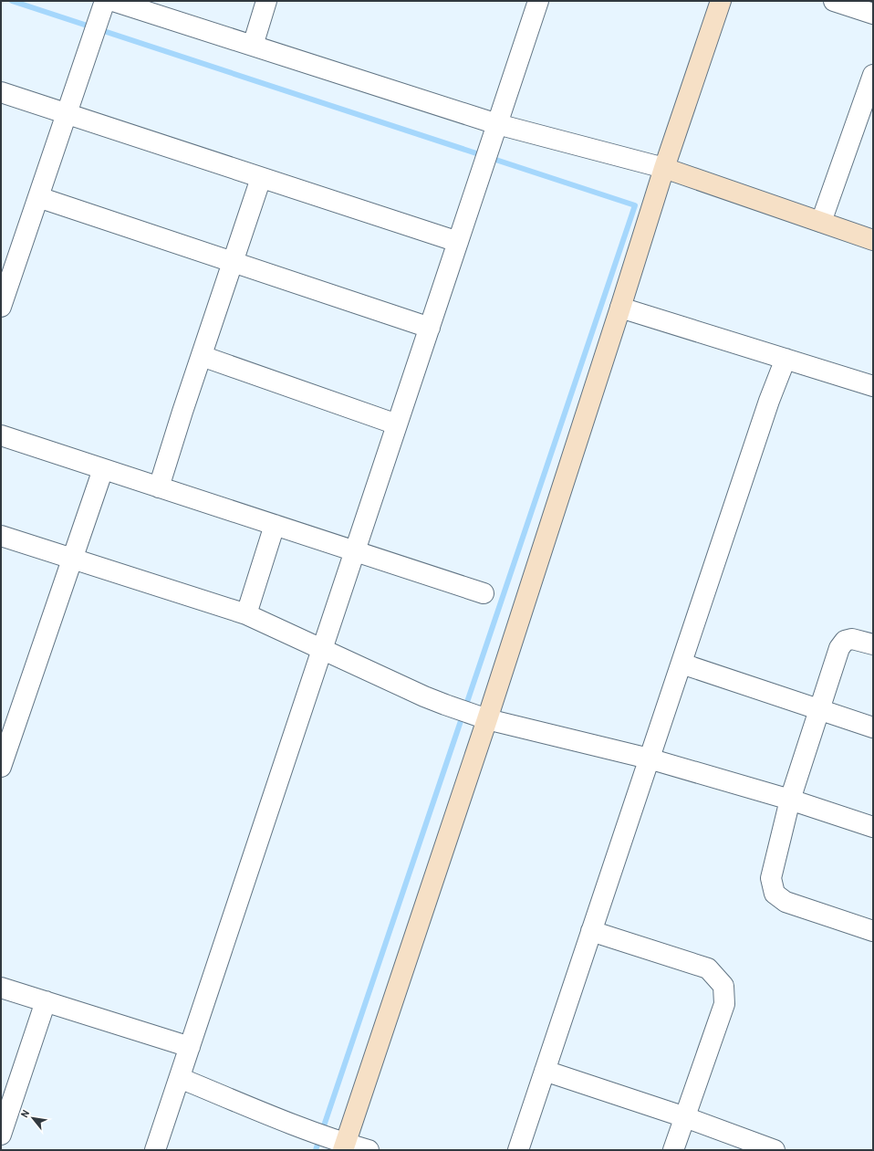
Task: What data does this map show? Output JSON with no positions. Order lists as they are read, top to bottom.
{
  "north": "top left"
}
